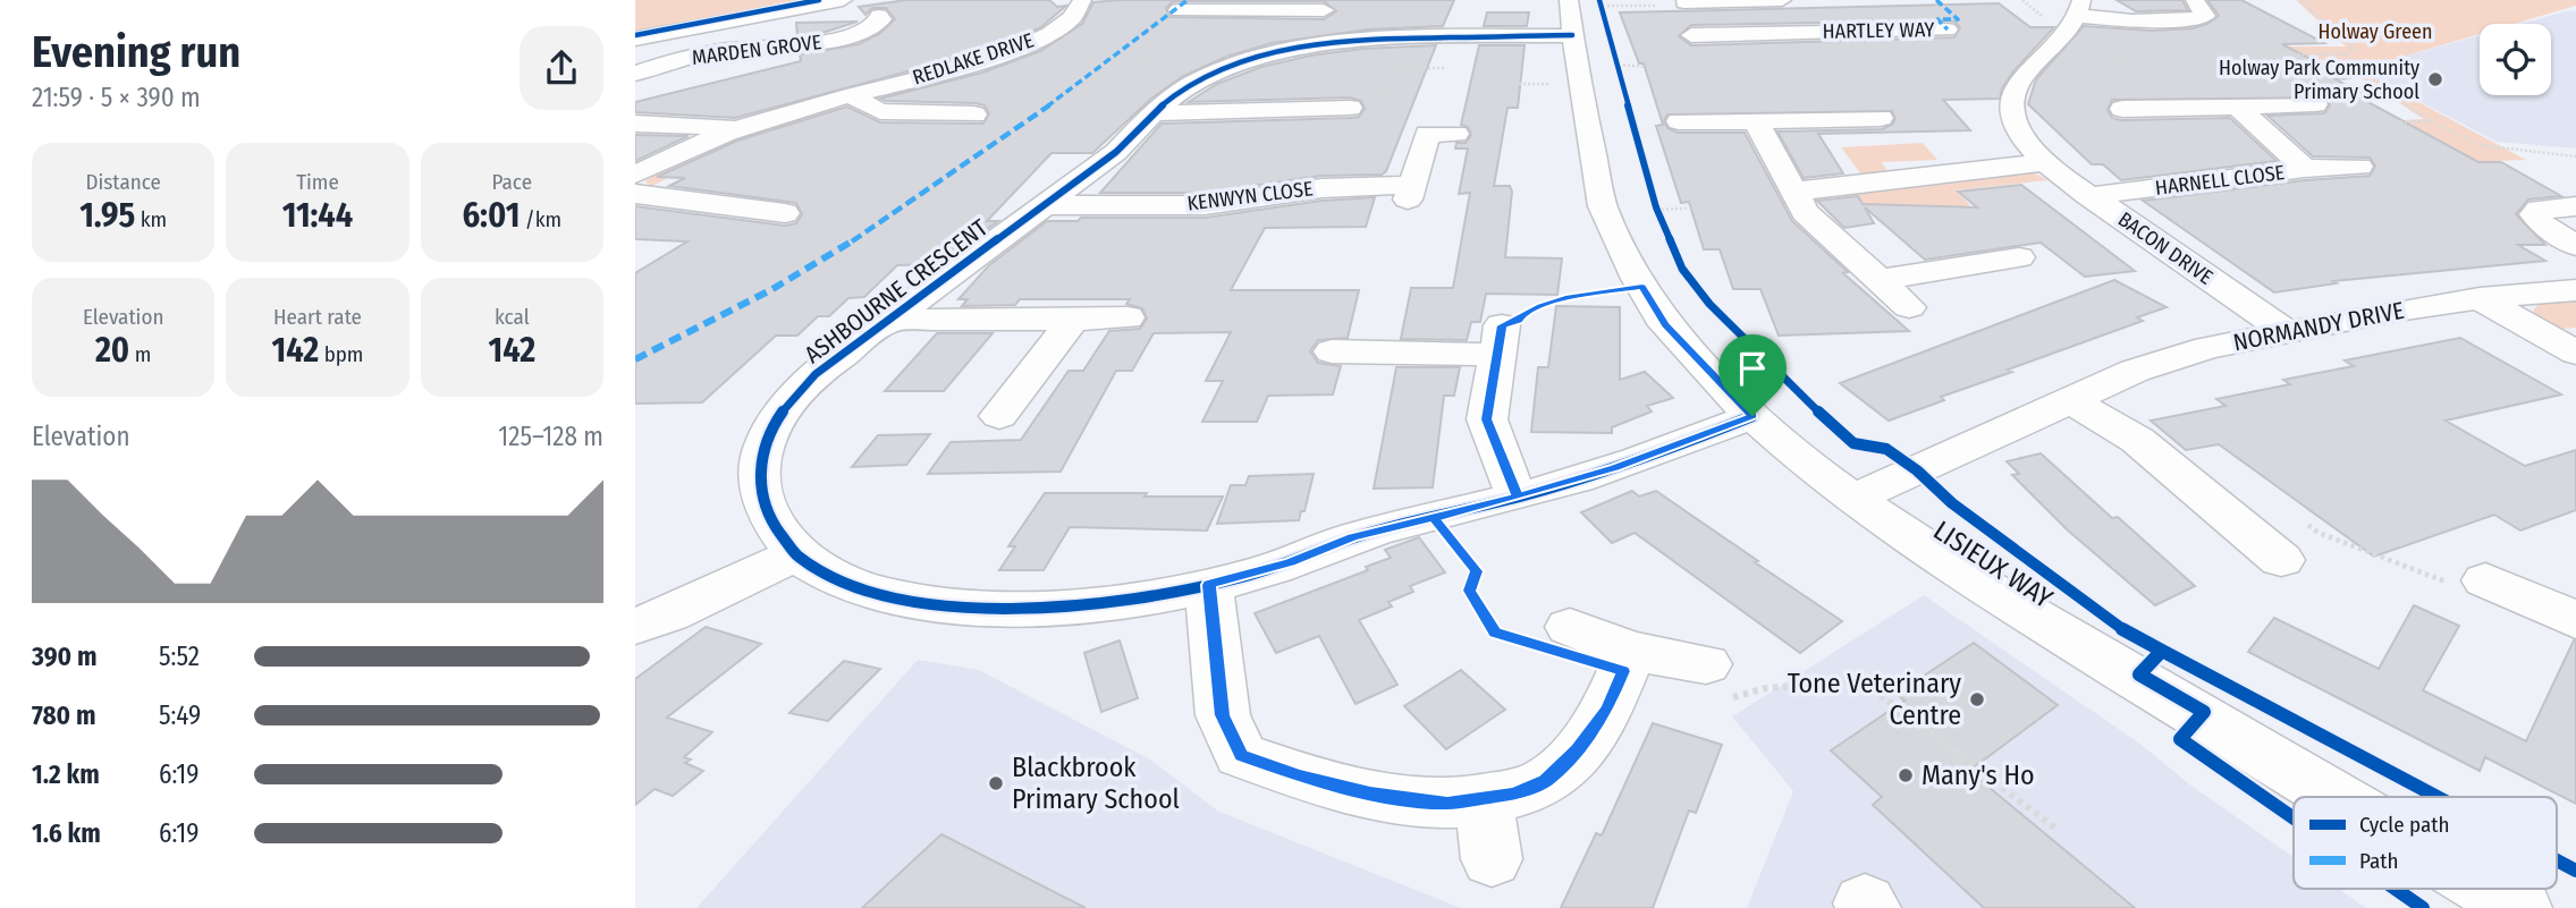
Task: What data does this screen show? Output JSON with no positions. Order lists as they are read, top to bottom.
{
  "streets": {
    "street": [
      "HARTLEY WAY",
      "MARDEN GROVE",
      "REDLAKE DRIVE",
      "HARNELL CLOSE",
      "KENWYN CLOSE",
      "BACON DRIVE",
      "ASHBOURNE CRESCENT",
      "NORMANDY DRIVE",
      "LISIEUX WAY"
    ]
  },
  "crossings": [
    ["HARNELL CLOSE", "BACON DRIVE"],
    ["KENWYN CLOSE", "ASHBOURNE CRESCENT"],
    ["BACON DRIVE", "NORMANDY DRIVE"],
    ["ASHBOURNE CRESCENT", "LISIEUX WAY"],
    ["NORMANDY DRIVE", "LISIEUX WAY"]
  ],
  "parks": ["Holway Green"],
  "places": [
    "Holway Park Community Primary School",
    "Tone Veterinary Centre",
    "Many's Ho",
    "Blackbrook Primary School"
  ],
  "legend": ["Cycle path", "Path"],
  "page": {
    "heading": ["Evening run", "21:59 · 5 × 390 m"],
    "stats": [
      ["Distance", "1.95 km"],
      ["Time", "11:44"],
      ["Pace", "6:01 /km"],
      ["Elevation", "20 m"],
      ["Heart rate", "142 bpm"],
      ["kcal", "142"]
    ],
    "chart": ["Elevation", "125–128 m"],
    "list": [
      {
        "name": "390 m",
        "note": "5:52"
      },
      {
        "name": "780 m",
        "note": "5:49"
      },
      {
        "name": "1.2 km",
        "note": "6:19"
      },
      {
        "name": "1.6 km",
        "note": "6:19"
      }
    ]
  }
}
